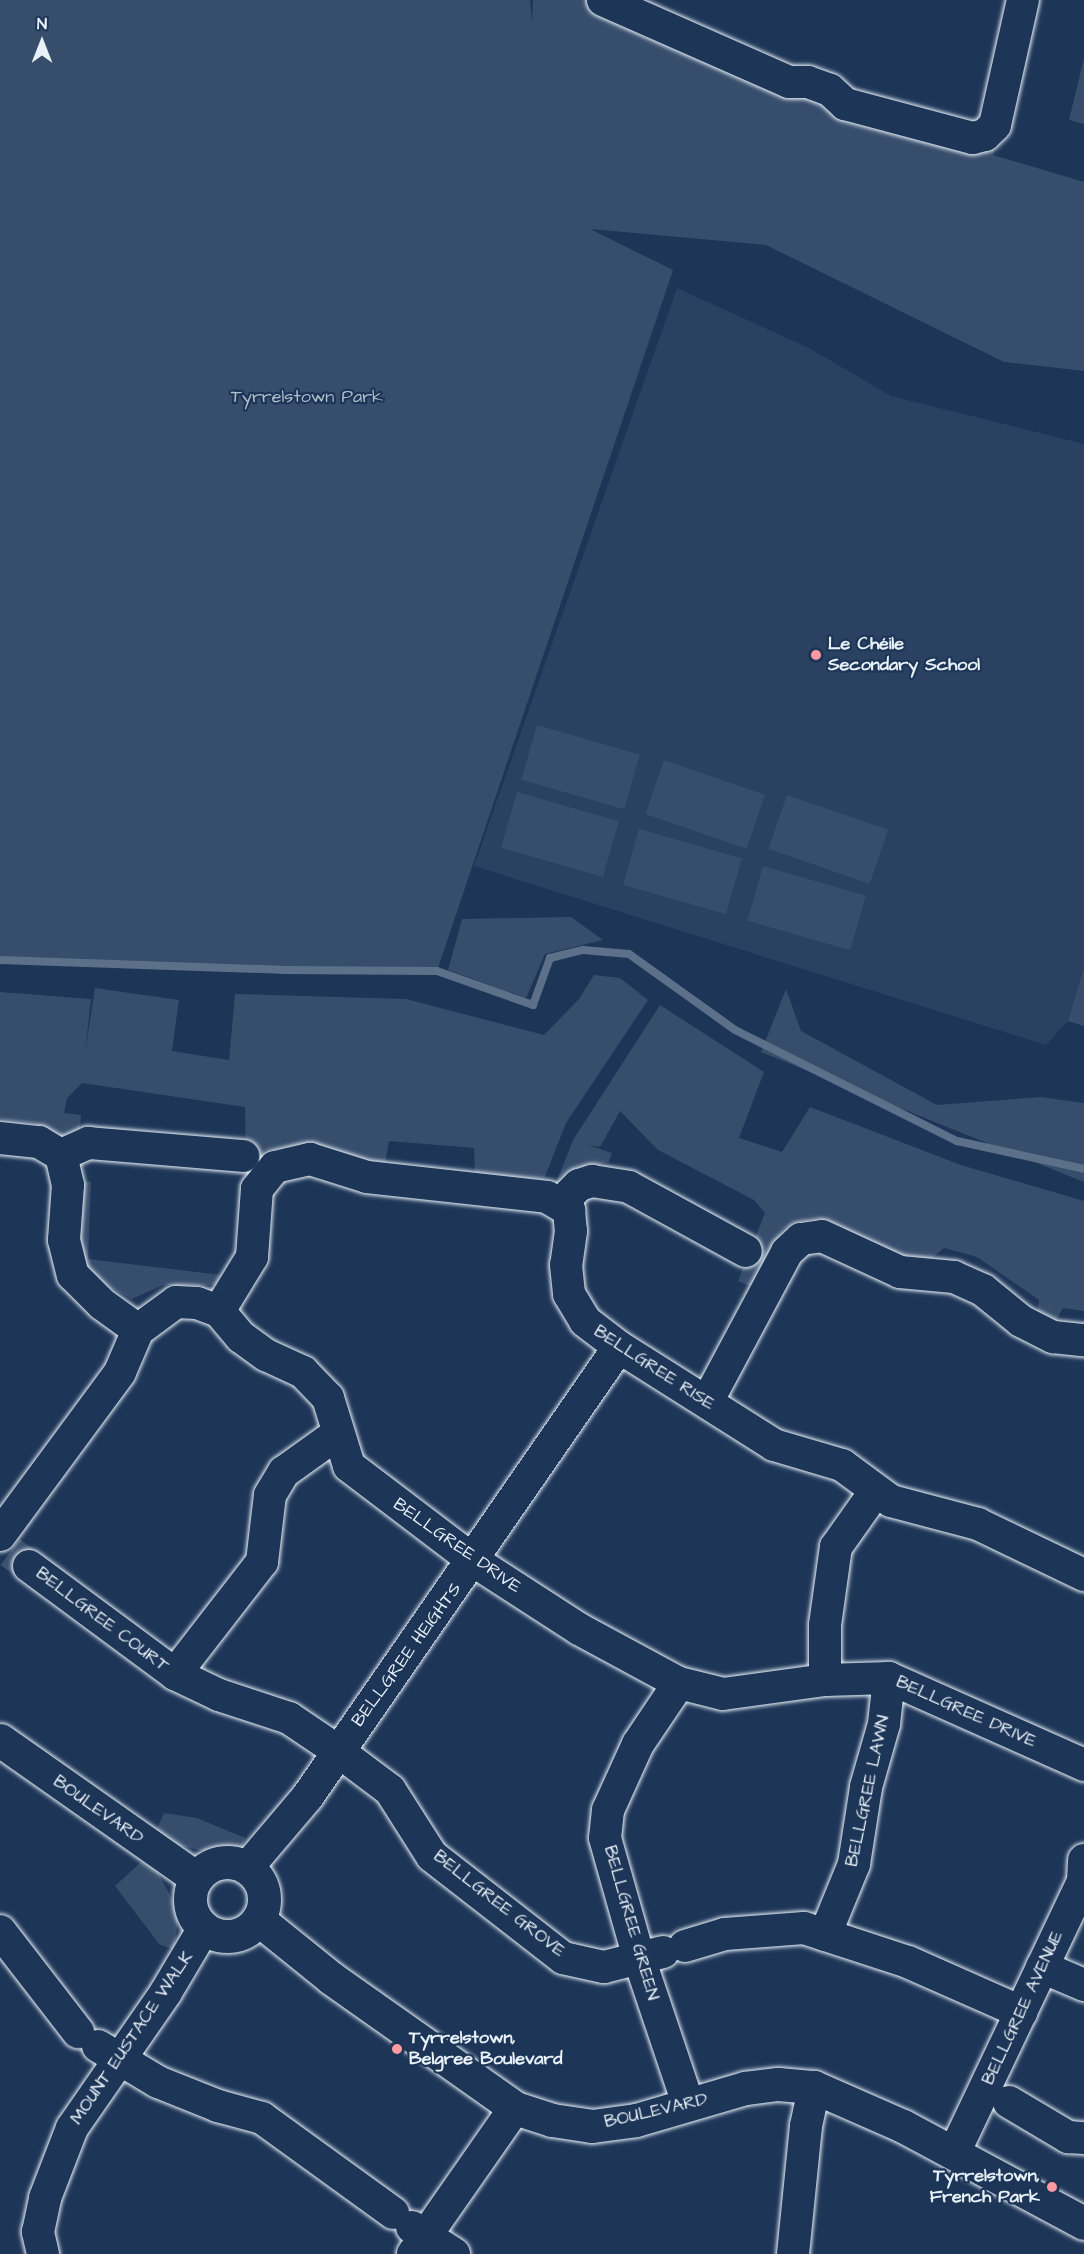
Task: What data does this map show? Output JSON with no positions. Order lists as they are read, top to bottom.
{
  "streets": {
    "street": [
      "BELLGREE RISE",
      "BELLGREE DRIVE",
      "BELLGREE COURT",
      "BELLGREE HEIGHTS",
      "BELLGREE LAWN",
      "BOULEVARD",
      "BELLGREE GROVE",
      "BELLGREE GREEN",
      "BELLGREE AVENUE",
      "MOUNT EUSTACE WALK"
    ]
  },
  "crossings": [
    ["BELLGREE RISE", "BELLGREE HEIGHTS"],
    ["BELLGREE DRIVE", "BELLGREE COURT"],
    ["BELLGREE DRIVE", "BELLGREE HEIGHTS"],
    ["BELLGREE DRIVE", "BELLGREE LAWN"],
    ["BELLGREE DRIVE", "BELLGREE GREEN"],
    ["BELLGREE COURT", "BELLGREE HEIGHTS"],
    ["BELLGREE COURT", "BELLGREE GROVE"],
    ["BELLGREE HEIGHTS", "BOULEVARD"],
    ["BELLGREE HEIGHTS", "BELLGREE GROVE"],
    ["BELLGREE HEIGHTS", "MOUNT EUSTACE WALK"],
    ["BOULEVARD", "BELLGREE GREEN"],
    ["BOULEVARD", "BELLGREE AVENUE"],
    ["BOULEVARD", "MOUNT EUSTACE WALK"],
    ["BELLGREE GROVE", "BELLGREE GREEN"]
  ],
  "parks": ["Tyrrelstown Park"],
  "places": ["Le Chéile Secondary School", "Tyrrelstown, Belgree Boulevard", "Tyrrelstown, French Park"],
  "north": "top"
}
